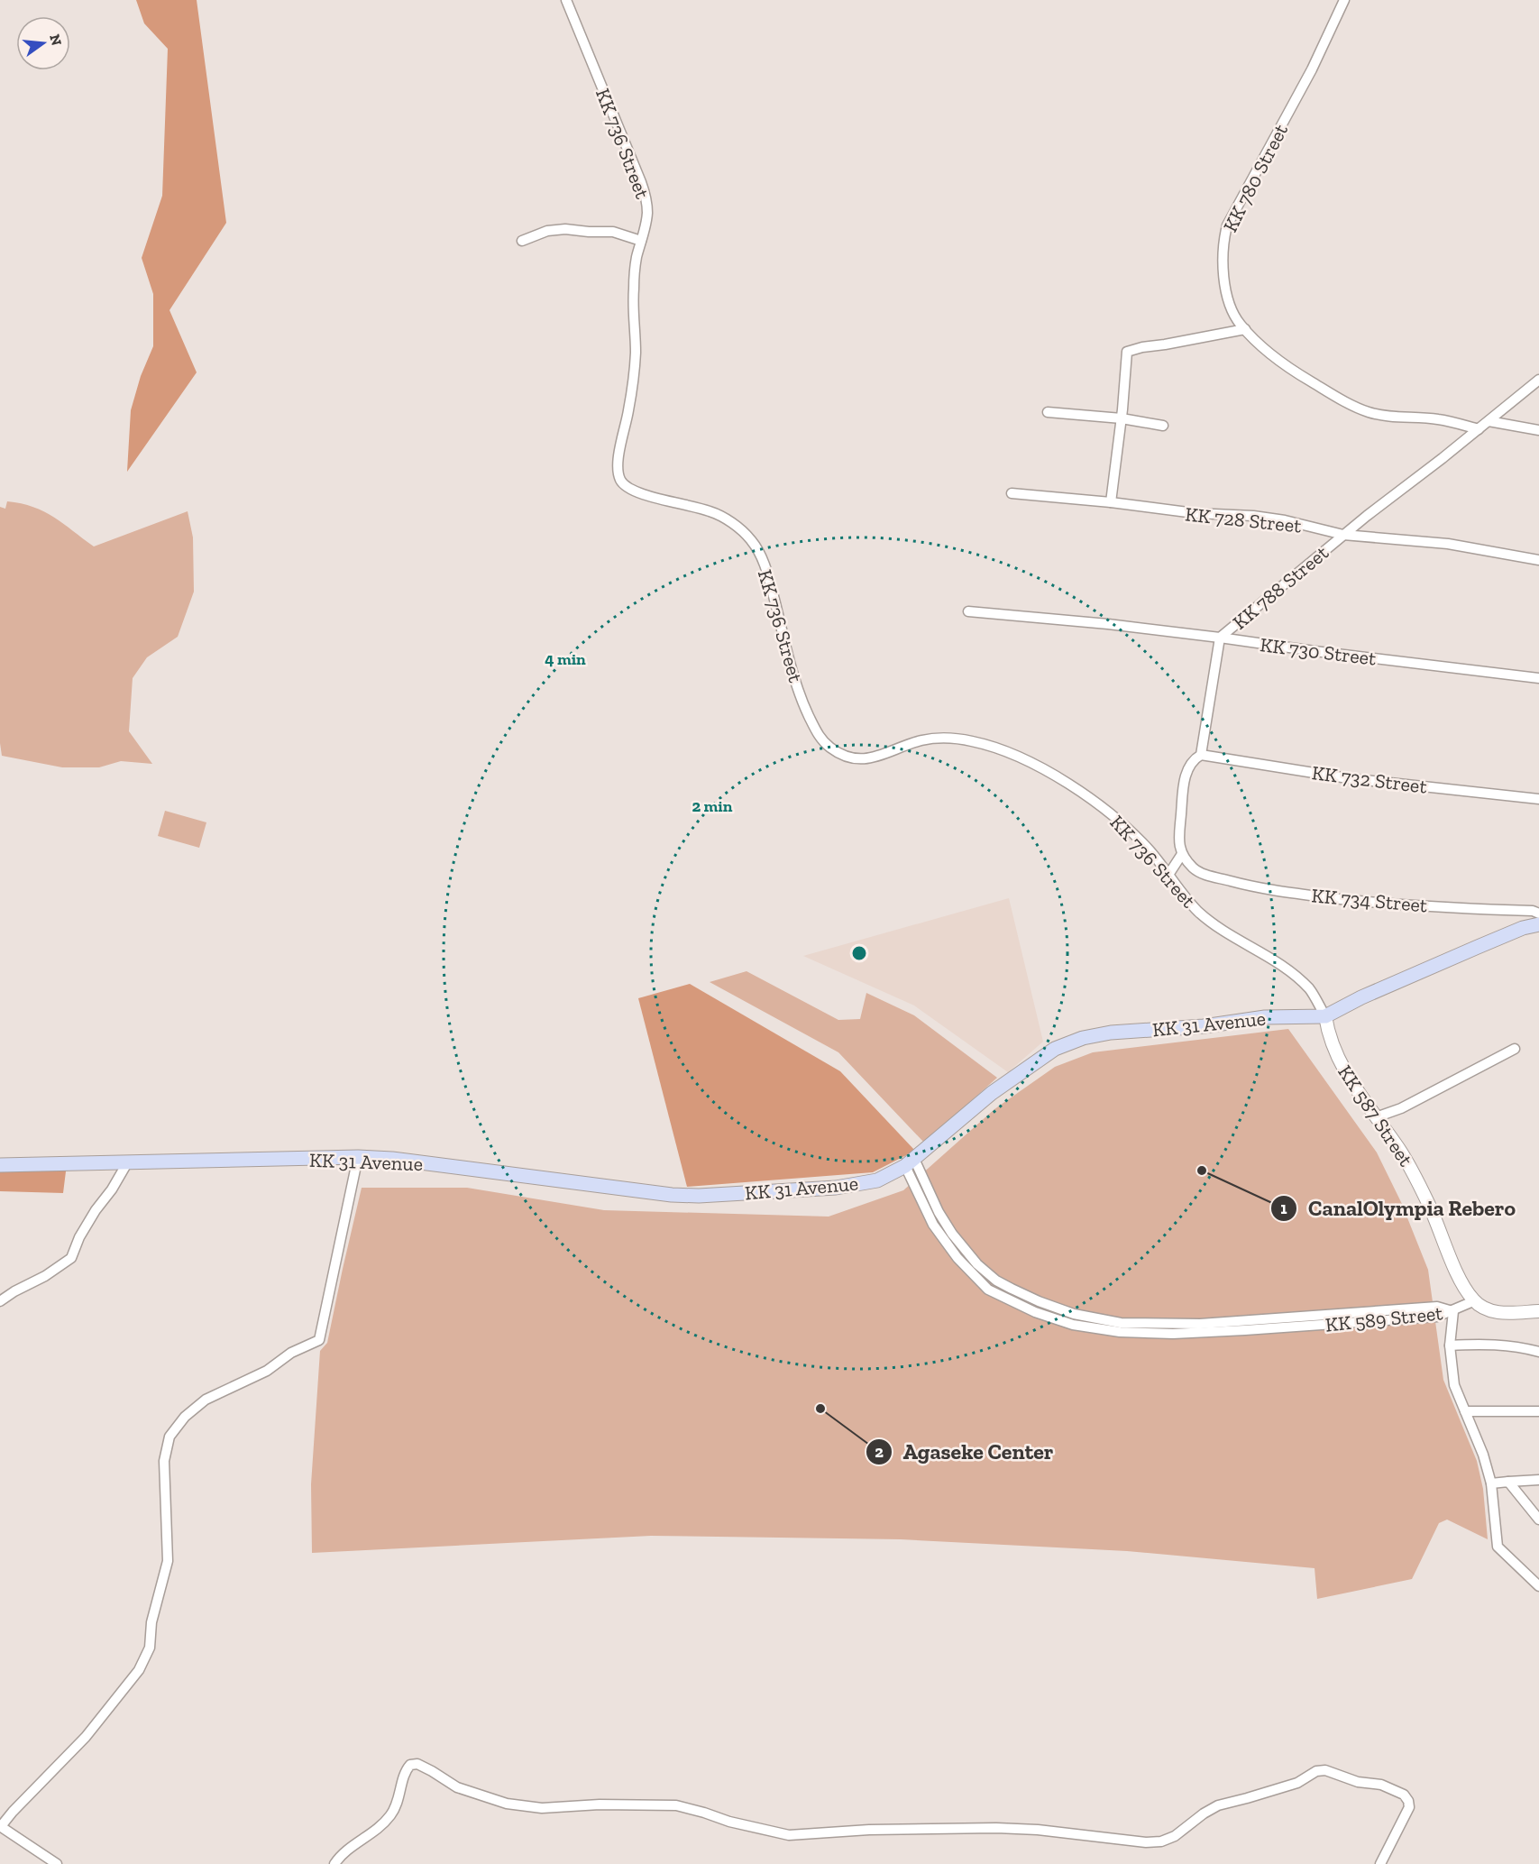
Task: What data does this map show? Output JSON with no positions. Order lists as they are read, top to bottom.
{
  "streets": {
    "main road": ["KK 31 Avenue"],
    "street": [
      "KK 736 Street",
      "KK 780 Street",
      "KK 728 Street",
      "KK 788 Street",
      "KK 730 Street",
      "KK 732 Street",
      "KK 734 Street",
      "KK 587 Street",
      "KK 589 Street"
    ]
  },
  "crossings": [
    ["KK 736 Street", "KK 31 Avenue"],
    ["KK 736 Street", "KK 587 Street"],
    ["KK 780 Street", "KK 788 Street"],
    ["KK 728 Street", "KK 788 Street"],
    ["KK 788 Street", "KK 730 Street"],
    ["KK 788 Street", "KK 732 Street"],
    ["KK 788 Street", "KK 734 Street"],
    ["KK 31 Avenue", "KK 587 Street"],
    ["KK 31 Avenue", "KK 589 Street"]
  ],
  "places": ["CanalOlympia Rebero", "Agaseke Center"],
  "north": "right",
  "rings": ["4 min", "2 min"]
}
